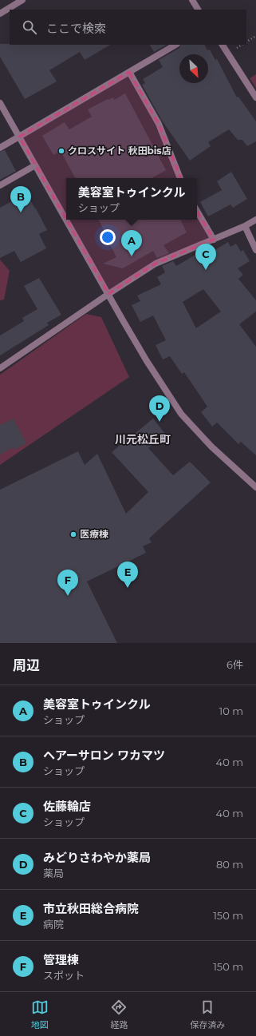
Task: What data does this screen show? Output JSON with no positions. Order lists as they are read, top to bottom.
{
  "districts": ["川元松丘町"],
  "places": ["クロスサイト 秋田bis店", "医療棟"],
  "north": "bottom right",
  "page": {
    "search": "ここで検索",
    "popup": ["美容室トゥインクル", "ショップ"],
    "pins": [
      "B",
      "A",
      "C",
      "D",
      "E",
      "F"
    ],
    "heading": ["周辺", "6件"],
    "list": [
      {
        "mark": "A",
        "name": "美容室トゥインクル",
        "note": "ショップ",
        "value": "10 m"
      },
      {
        "mark": "B",
        "name": "ヘアーサロン ワカマツ",
        "note": "ショップ",
        "value": "40 m"
      },
      {
        "mark": "C",
        "name": "佐藤輪店",
        "note": "ショップ",
        "value": "40 m"
      },
      {
        "mark": "D",
        "name": "みどりさわやか薬局",
        "note": "薬局",
        "value": "80 m"
      },
      {
        "mark": "E",
        "name": "市立秋田総合病院",
        "note": "病院",
        "value": "150 m"
      },
      {
        "mark": "F",
        "name": "管理棟",
        "note": "スポット",
        "value": "150 m"
      }
    ],
    "nav": ["地図", "経路", "保存済み"]
  }
}
